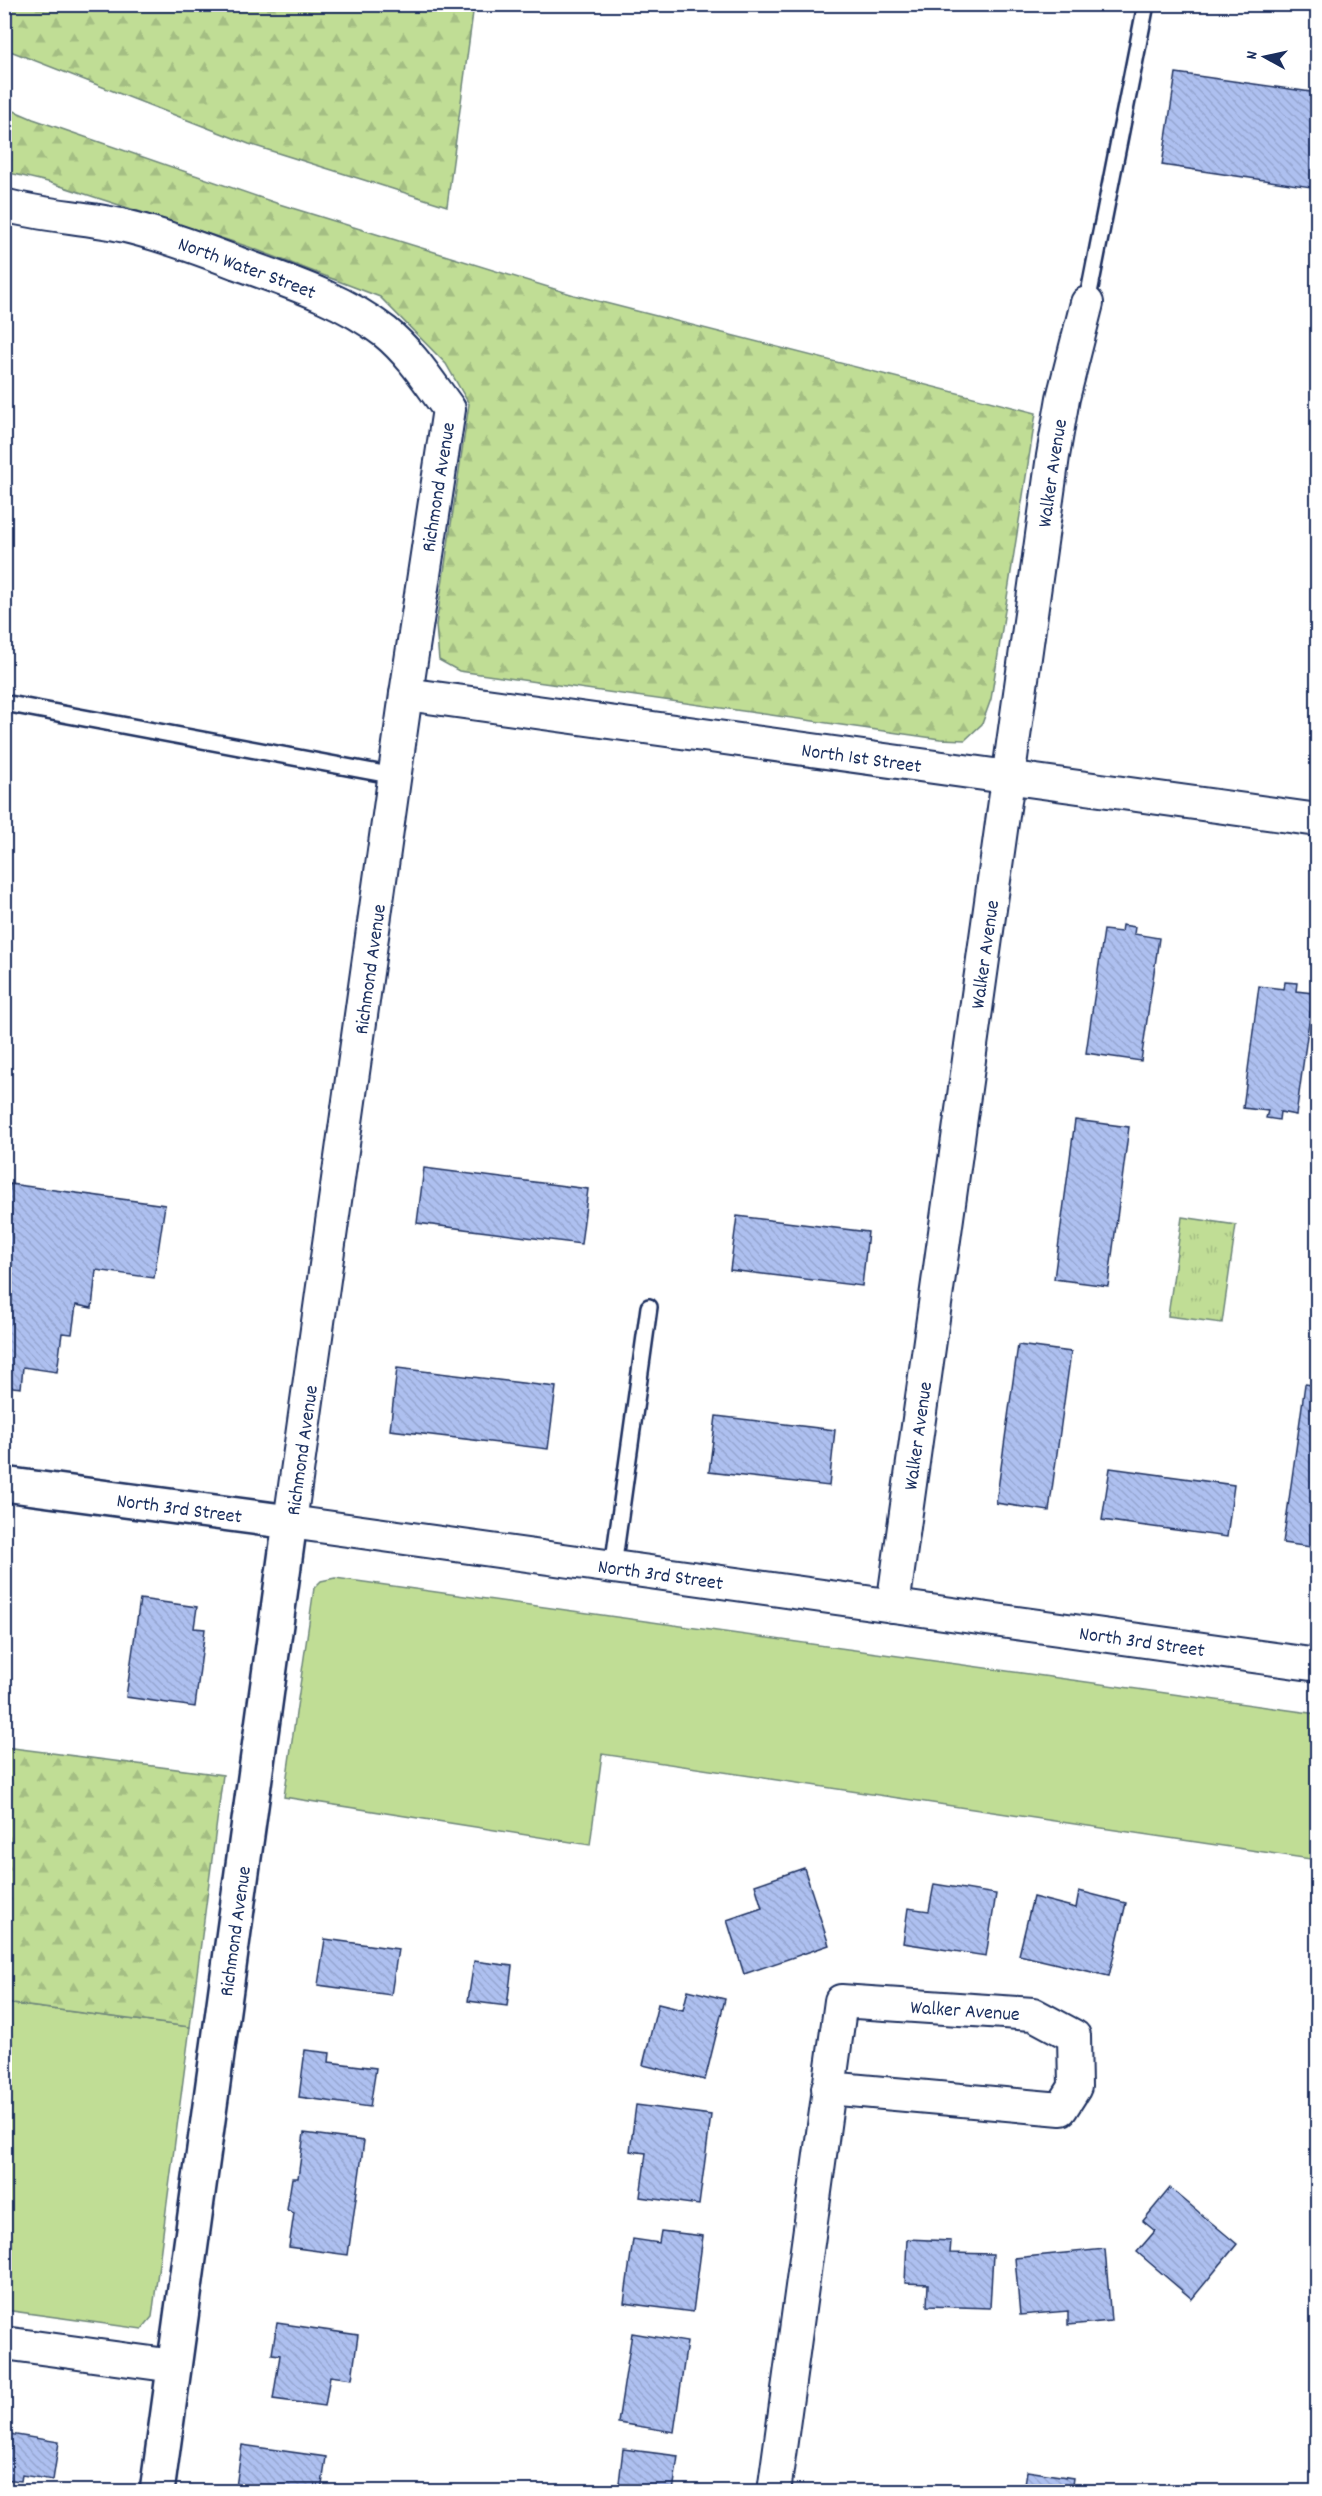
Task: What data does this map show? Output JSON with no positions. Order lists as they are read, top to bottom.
{
  "streets": {
    "street": [
      "North Water Street",
      "Walker Avenue",
      "Richmond Avenue",
      "North 1st Street",
      "North 3rd Street"
    ]
  },
  "crossings": [
    ["North Water Street", "Richmond Avenue"],
    ["Walker Avenue", "North 1st Street"],
    ["Walker Avenue", "North 3rd Street"],
    ["Richmond Avenue", "North 1st Street"],
    ["Richmond Avenue", "North 3rd Street"]
  ],
  "north": "left"
}
